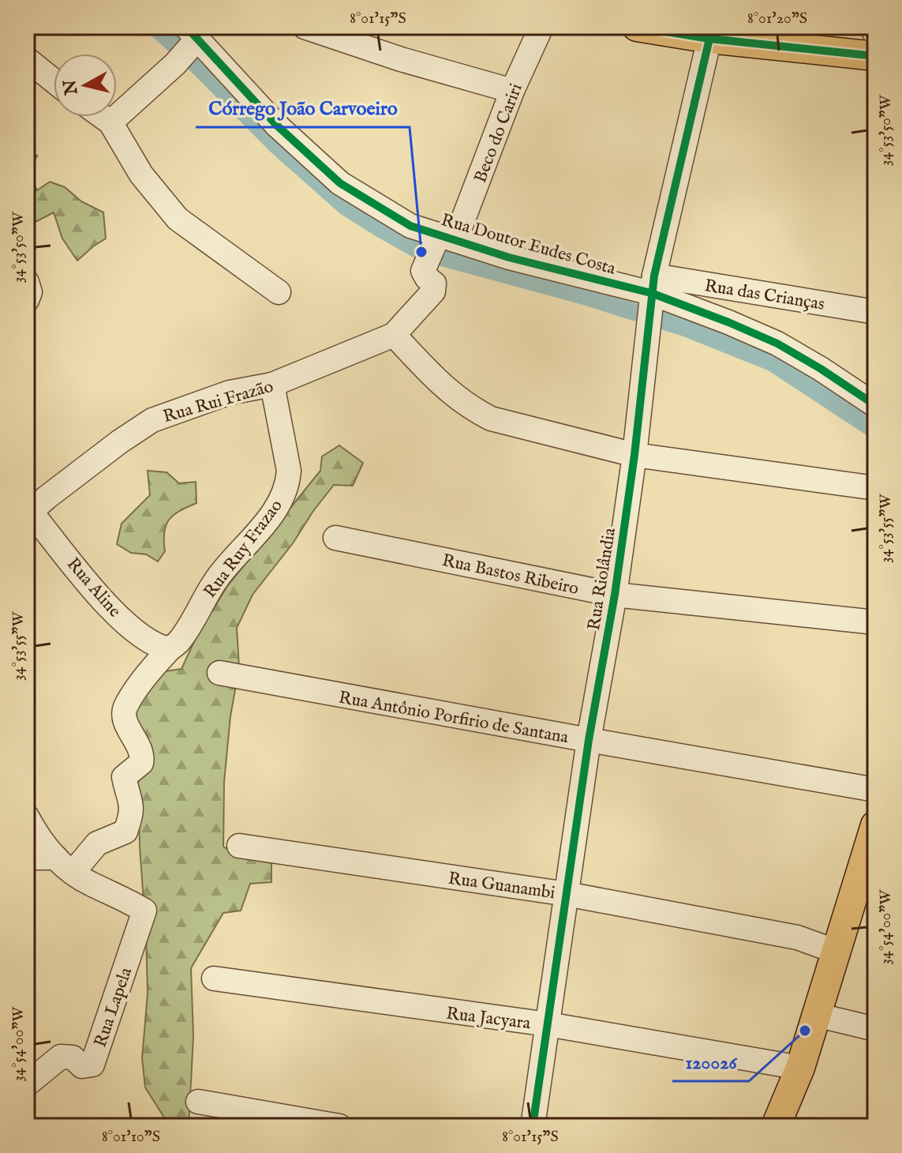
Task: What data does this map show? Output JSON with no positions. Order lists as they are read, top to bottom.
{
  "streets": {
    "street": [
      "Beco do Cariri",
      "Rua Doutor Eudes Costa",
      "Rua das Crianças",
      "Rua Rui Frazão",
      "Rua Ruy Frazao",
      "Rua Bastos Ribeiro",
      "Rua Riolândia",
      "Rua Aline",
      "Rua Antônio Porfirio de Santana",
      "Rua Guanambi",
      "Rua Lapela",
      "Rua Jacyara"
    ]
  },
  "crossings": [
    ["Beco do Cariri", "Rua Doutor Eudes Costa"],
    ["Rua Doutor Eudes Costa", "Rua das Crianças"],
    ["Rua Doutor Eudes Costa", "Rua Riolândia"],
    ["Rua das Crianças", "Rua Riolândia"],
    ["Rua Rui Frazão", "Rua Ruy Frazao"],
    ["Rua Rui Frazão", "Rua Aline"],
    ["Rua Ruy Frazao", "Rua Aline"],
    ["Rua Ruy Frazao", "Rua Lapela"],
    ["Rua Bastos Ribeiro", "Rua Riolândia"],
    ["Rua Riolândia", "Rua Antônio Porfirio de Santana"],
    ["Rua Riolândia", "Rua Guanambi"],
    ["Rua Riolândia", "Rua Jacyara"]
  ],
  "places": ["Córrego João Carvoeiro", "120026"],
  "north": "left",
  "coordinates": [
    "8°01'15\"S",
    "8°01'20\"S",
    "34°53'50\"W",
    "34°53'55\"W",
    "34°54'00\"W",
    "8°01'10\"S"
  ]
}
